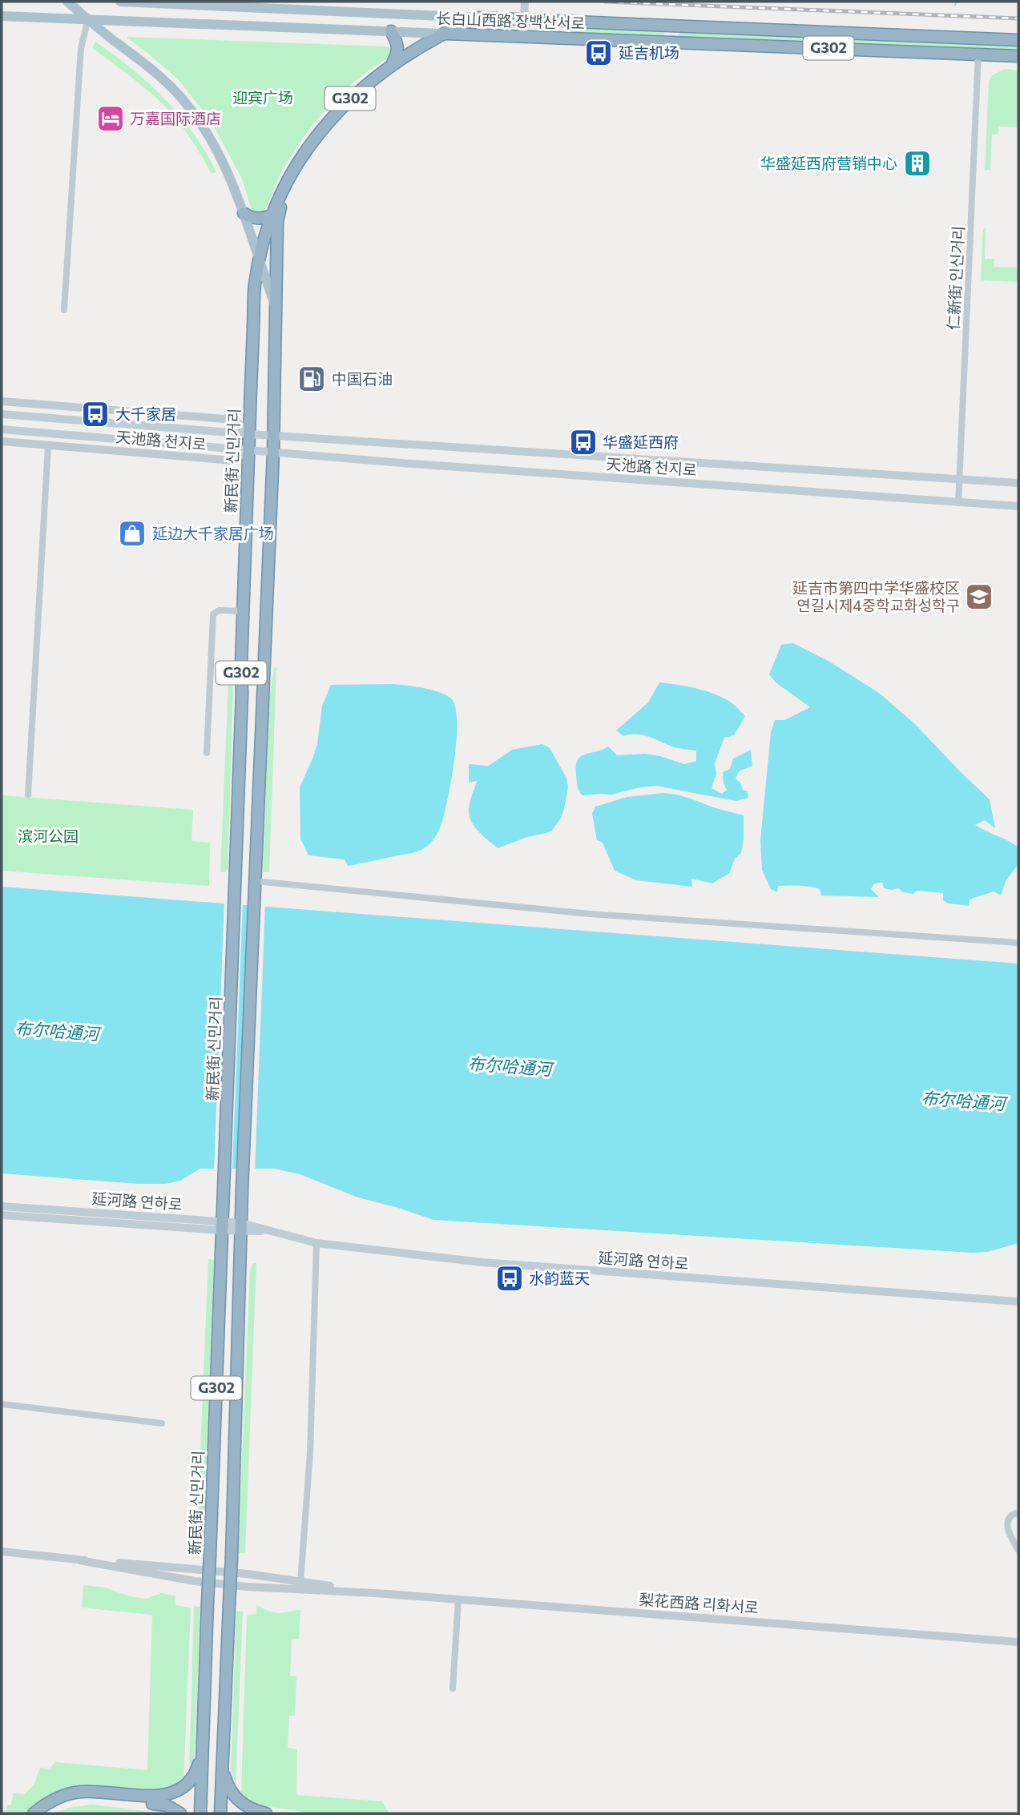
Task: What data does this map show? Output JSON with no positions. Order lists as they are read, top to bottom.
{
  "streets": {
    "highway": ["长白山西路 장백산서로", "G302", "新民街 신민거리"],
    "main road": ["天池路 천지로", "延河路 연하로"],
    "street": ["仁新街 인신거리", "梨花西路 리화서로"]
  },
  "crossings": [
    ["长白山西路 장백산서로", "仁新街 인신거리"],
    ["长白山西路 장백산서로", "新民街 신민거리"],
    ["仁新街 인신거리", "天池路 천지로"],
    ["天池路 천지로", "新民街 신민거리"],
    ["新民街 신민거리", "延河路 연하로"]
  ],
  "water": ["布尔哈通河"],
  "parks": ["迎宾广场", "滨河公园"],
  "places": {
    "bus stop": [
      "延吉机场",
      "大千家居",
      "华盛延西府",
      "水韵蓝天"
    ],
    "hotel": ["万嘉国际酒店"],
    "building": ["华盛延西府营销中心"],
    "fuel station": ["中国石油"],
    "shop": ["延边大千家居广场"],
    "school or university": ["延吉市第四中学华盛校区 연길시제4중학교화성학구"]
  }
}
